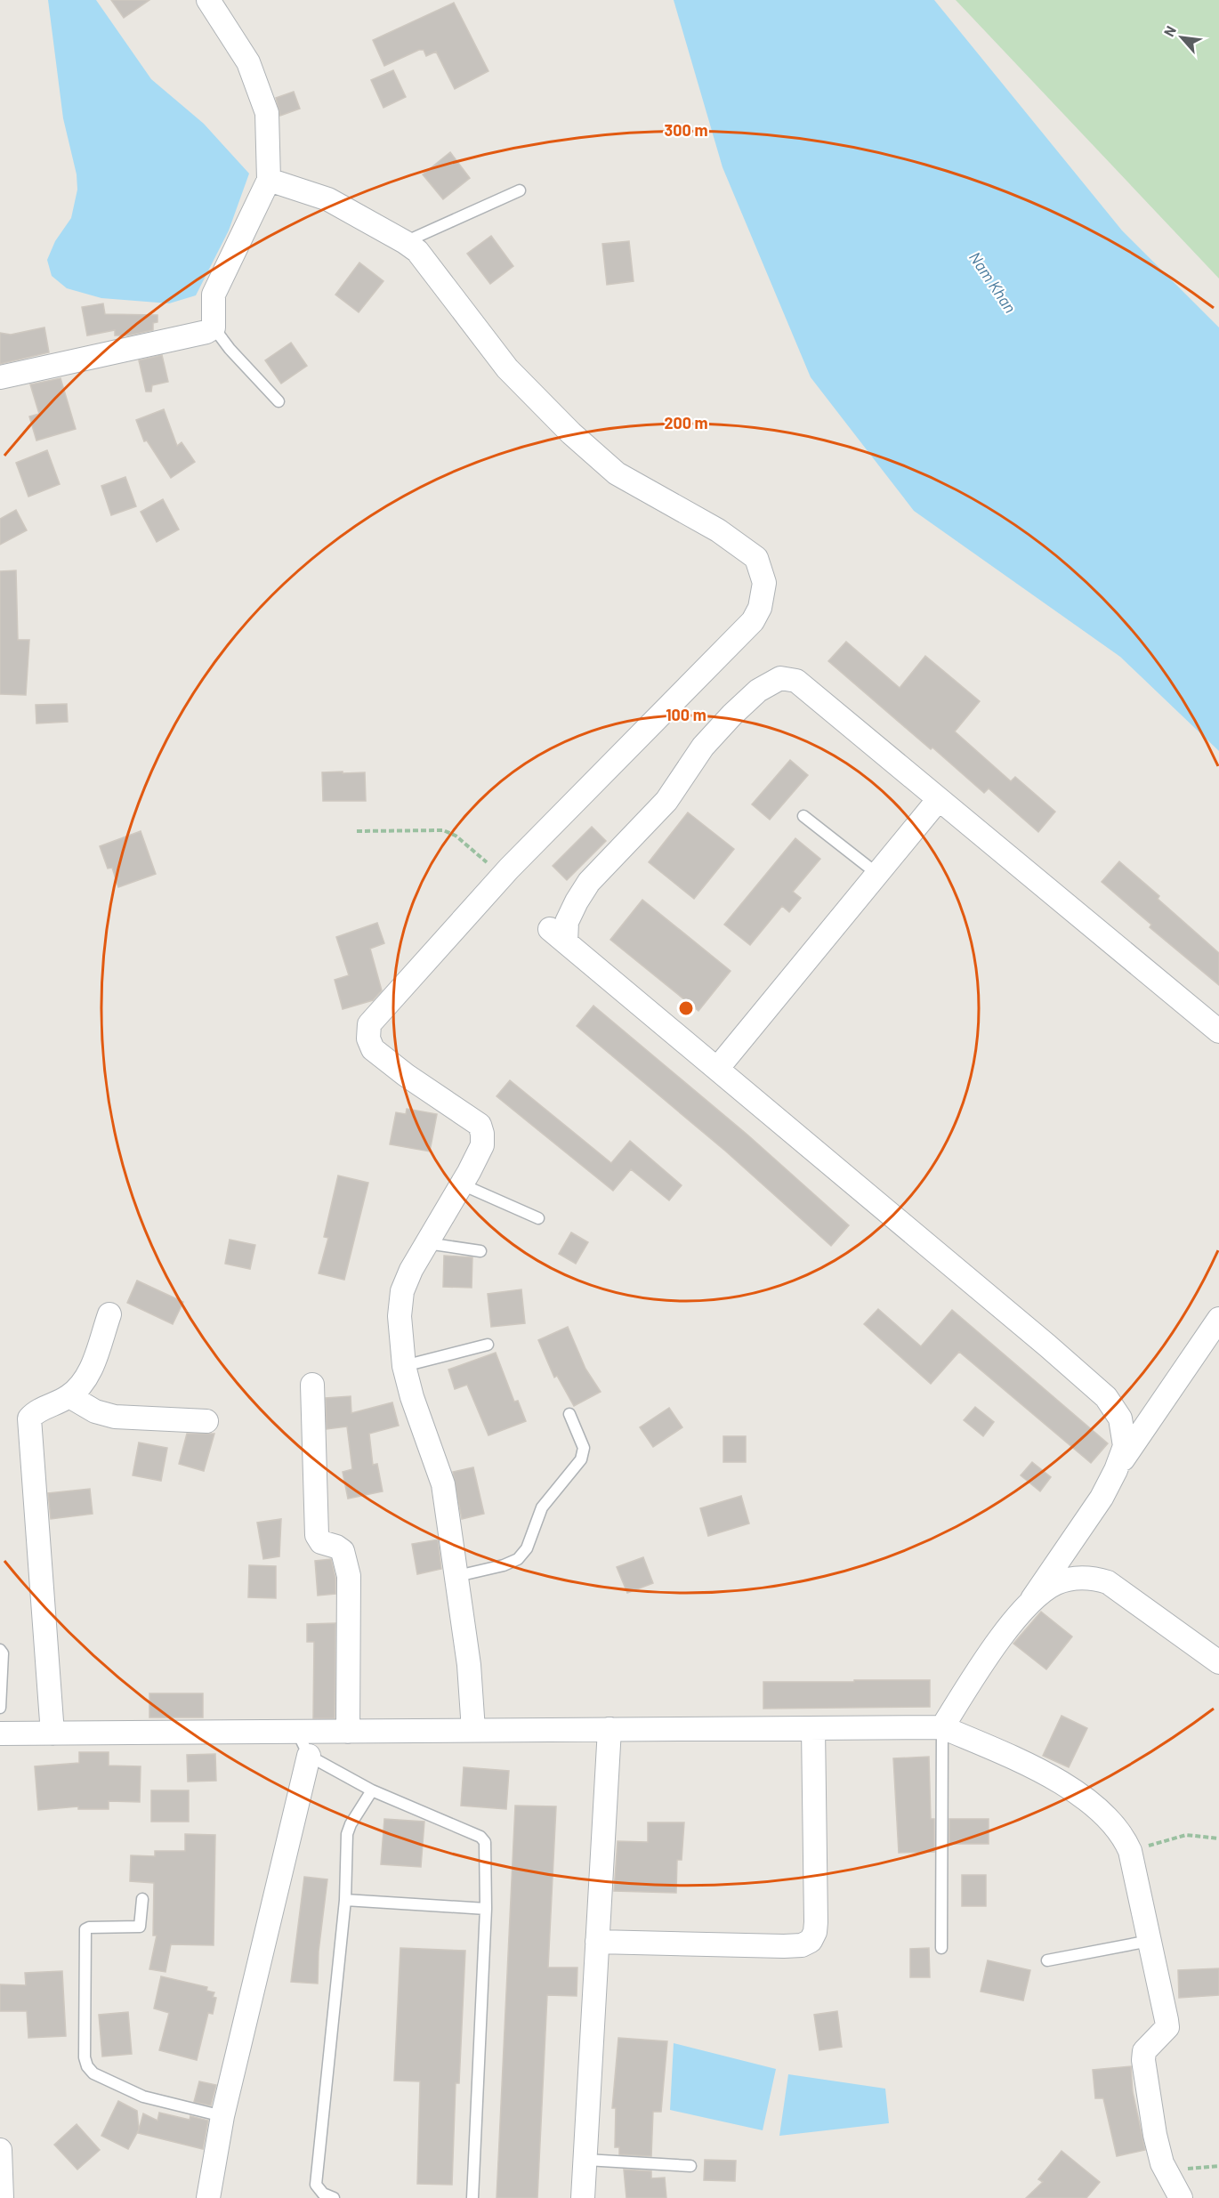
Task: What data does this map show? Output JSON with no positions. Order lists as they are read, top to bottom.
{
  "water": ["Nam Khan"],
  "north": "top left",
  "rings": ["300 m", "200 m", "100 m"]
}
